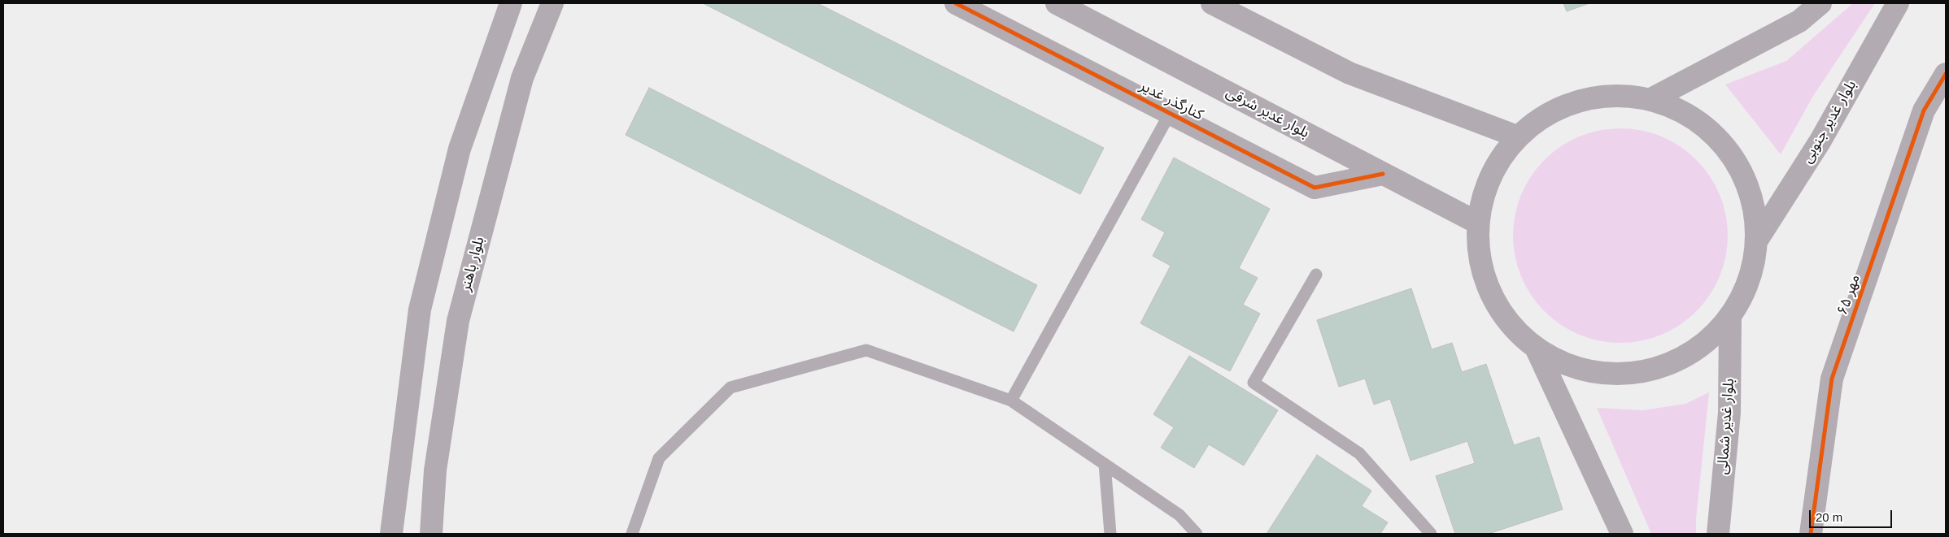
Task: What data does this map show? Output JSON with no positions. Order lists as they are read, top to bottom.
{
  "streets": {
    "main road": [
      "بلوار غدیر شرقی",
      "بلوار غدیر جنوبی",
      "بلوار باهنر",
      "بلوار غدیر شمالی"
    ],
    "street": ["کنارگذر غدیر", "مهر ۶۵"]
  },
  "crossings": [
    ["کنارگذر غدیر", "بلوار غدیر شرقی"]
  ],
  "scale_bar": "20 m"
}
